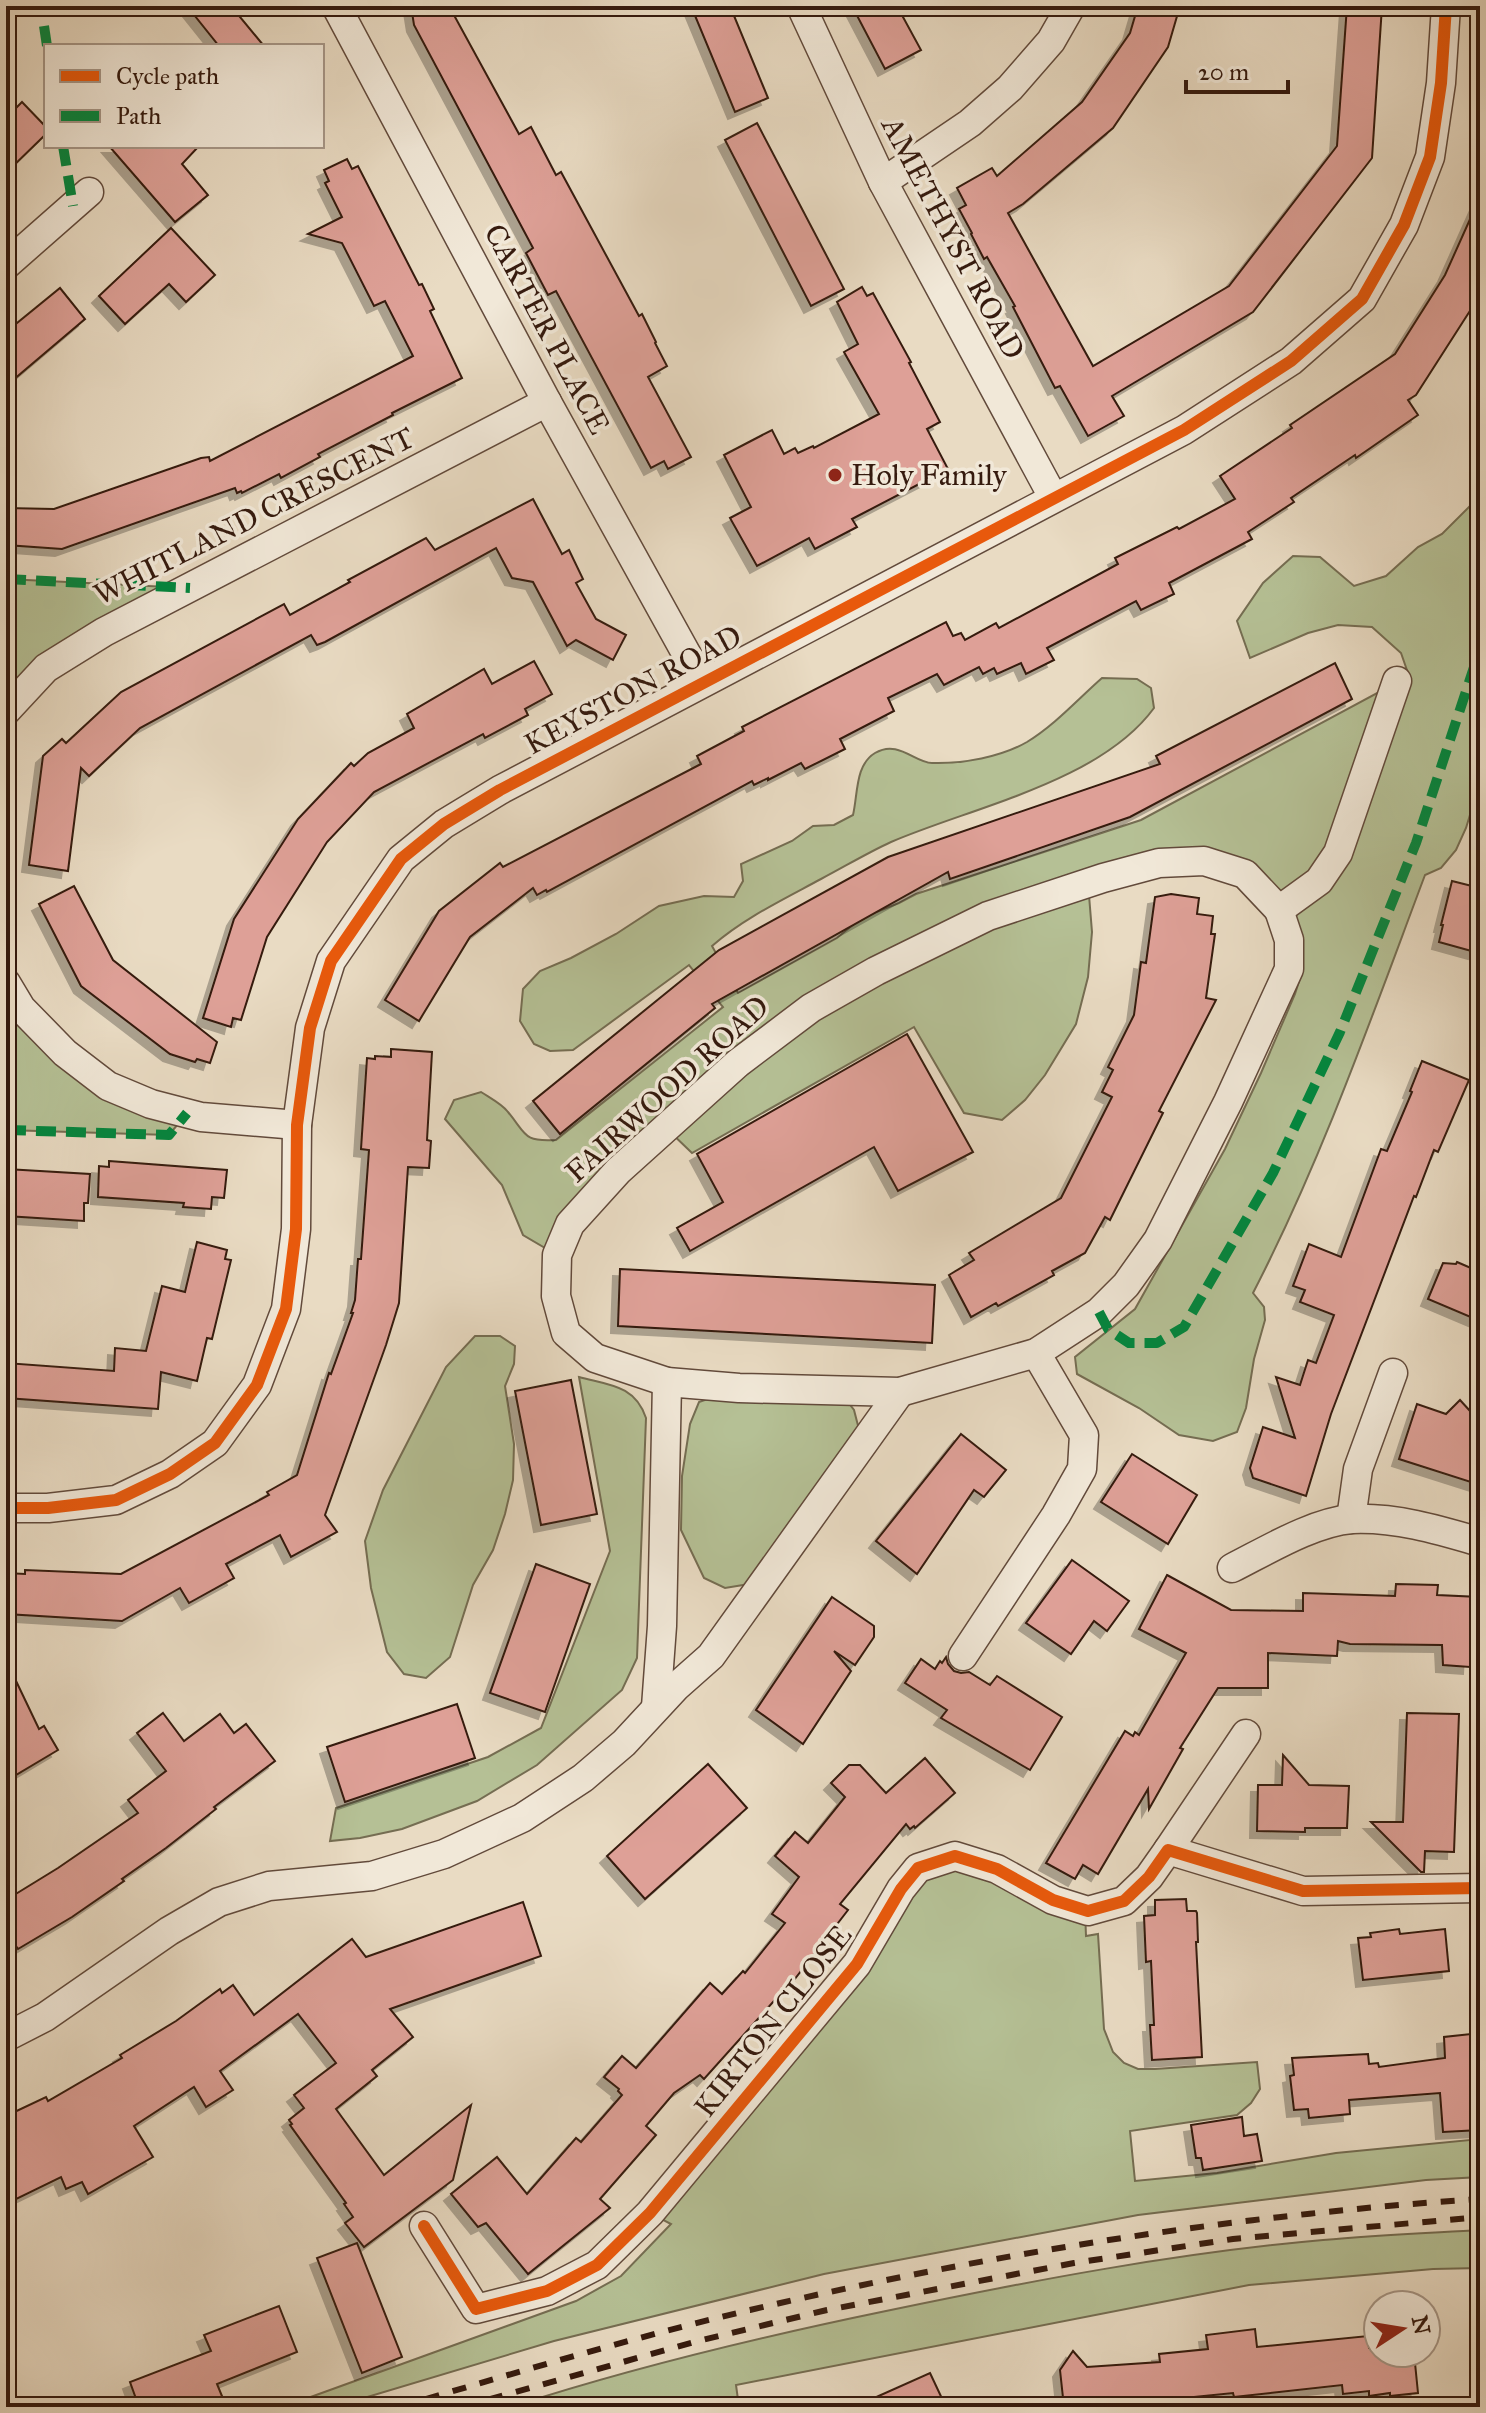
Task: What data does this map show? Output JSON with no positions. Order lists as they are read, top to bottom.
{
  "streets": {
    "street": [
      "AMETHYST ROAD",
      "CARTER PLACE",
      "WHITLAND CRESCENT",
      "KEYSTON ROAD",
      "FAIRWOOD ROAD",
      "KIRTON CLOSE"
    ]
  },
  "crossings": [
    ["AMETHYST ROAD", "KEYSTON ROAD"],
    ["CARTER PLACE", "WHITLAND CRESCENT"],
    ["CARTER PLACE", "KEYSTON ROAD"]
  ],
  "places": ["Holy Family"],
  "legend": ["Cycle path", "Path"],
  "scale_bar": "20 m",
  "north": "right"
}
